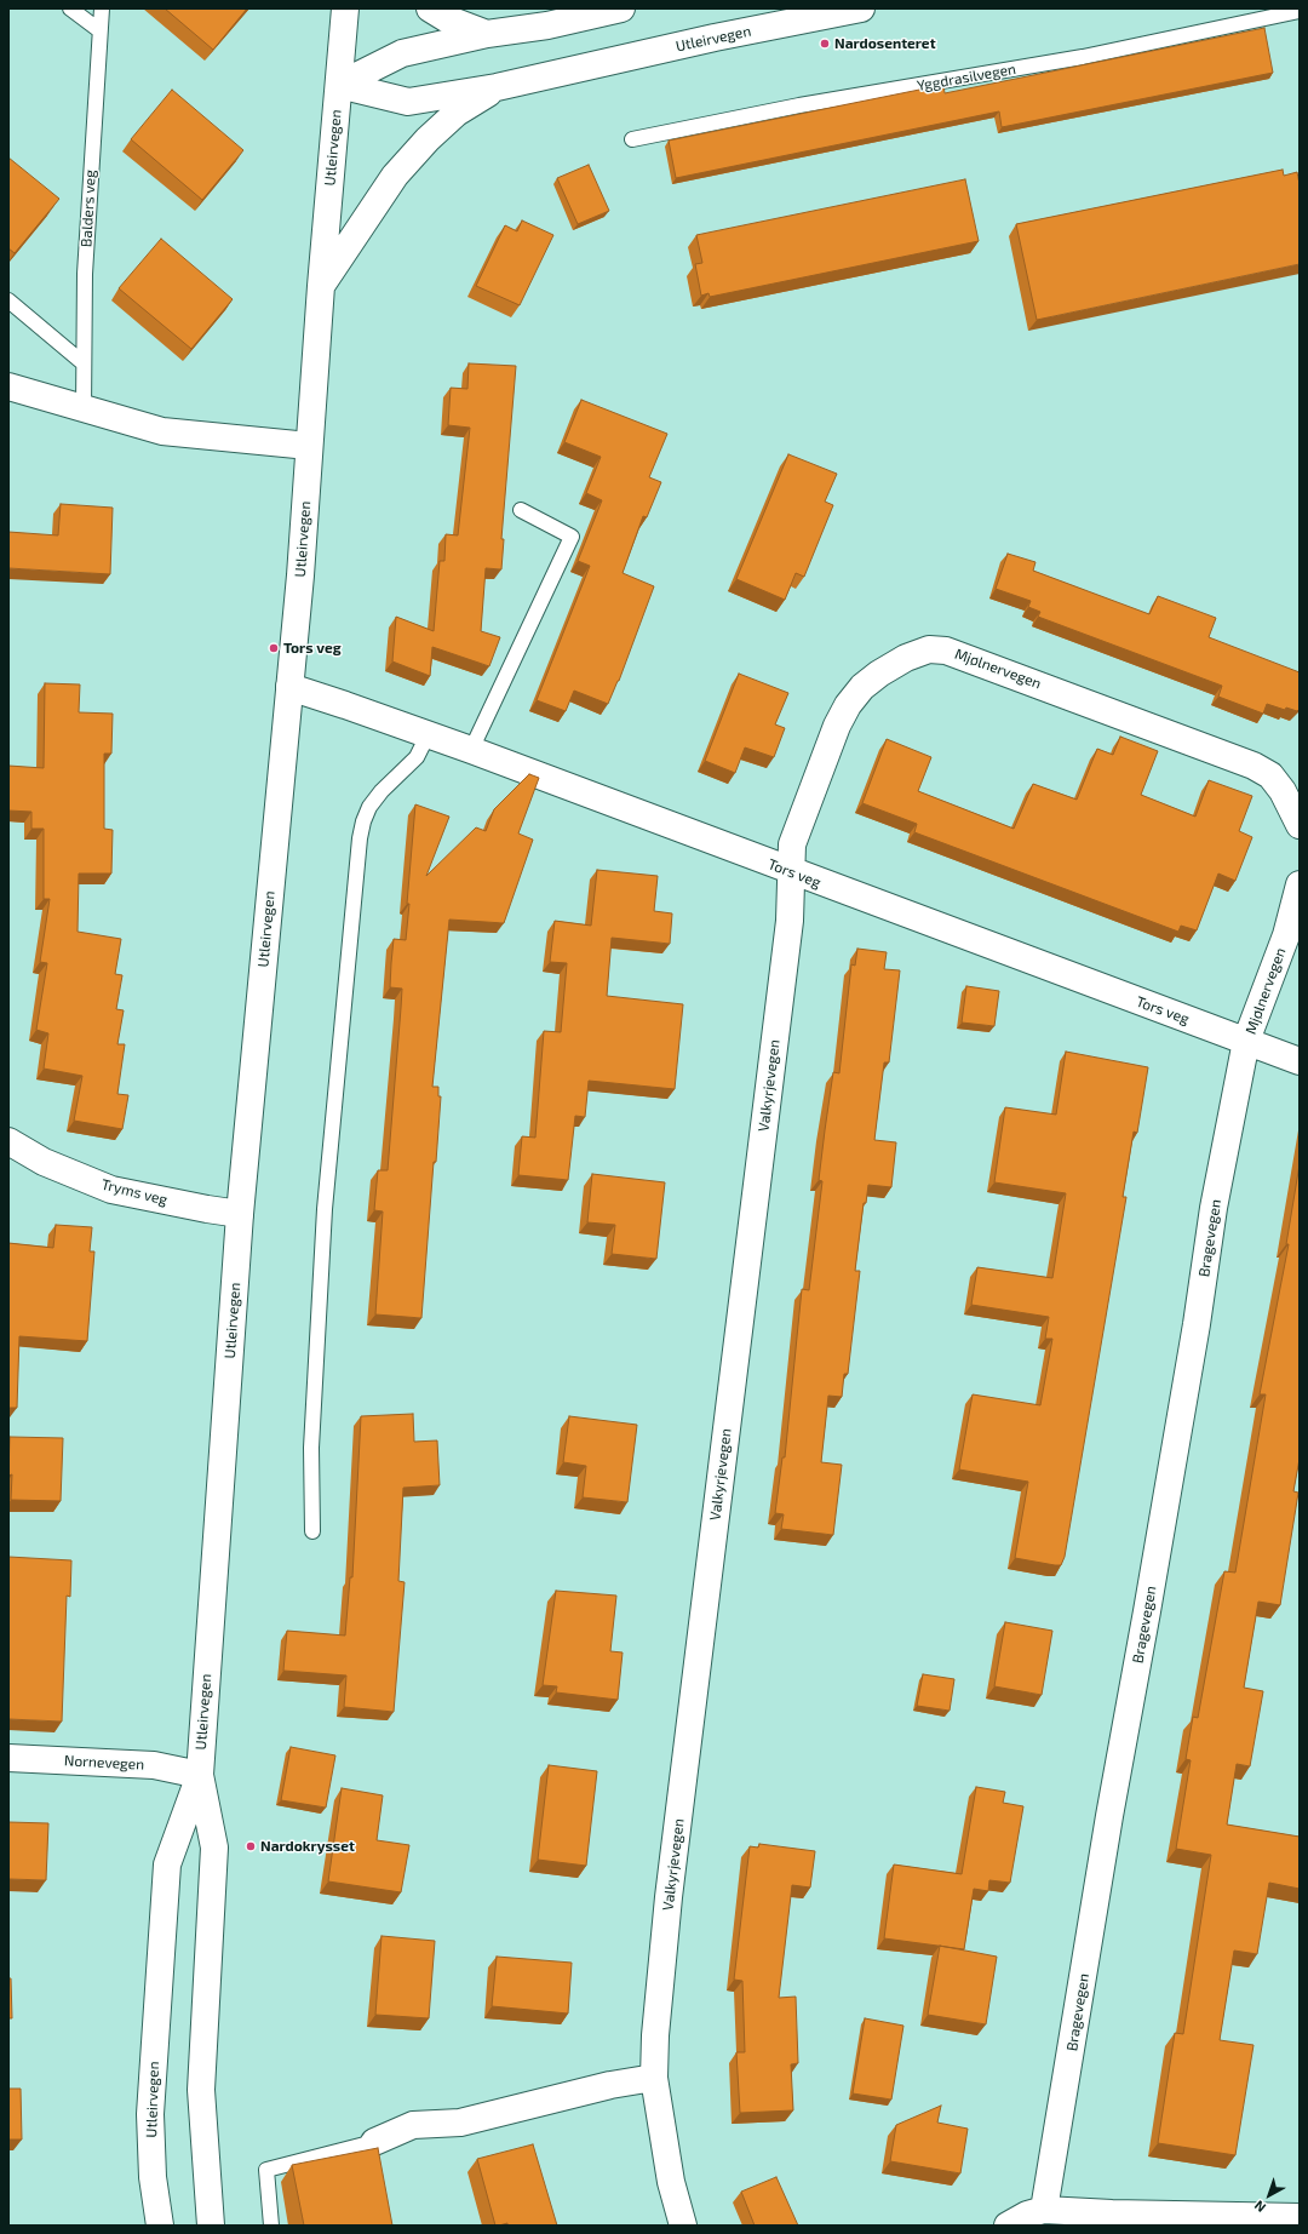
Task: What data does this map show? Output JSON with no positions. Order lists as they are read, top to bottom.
{
  "streets": {
    "street": [
      "Utleirvegen",
      "Mjølnervegen",
      "Tors veg",
      "Valkyrjevegen",
      "Tryms veg",
      "Bragevegen",
      "Nornevegen"
    ],
    "lane": ["Yggdrasilvegen", "Balders veg"]
  },
  "crossings": [
    ["Utleirvegen", "Tors veg"],
    ["Utleirvegen", "Tryms veg"],
    ["Utleirvegen", "Nornevegen"],
    ["Mjølnervegen", "Tors veg"],
    ["Mjølnervegen", "Valkyrjevegen"],
    ["Mjølnervegen", "Bragevegen"],
    ["Tors veg", "Valkyrjevegen"],
    ["Tors veg", "Bragevegen"]
  ],
  "places": ["Nardosenteret", "Tors veg", "Nardokrysset"],
  "north": "bottom left"
}
